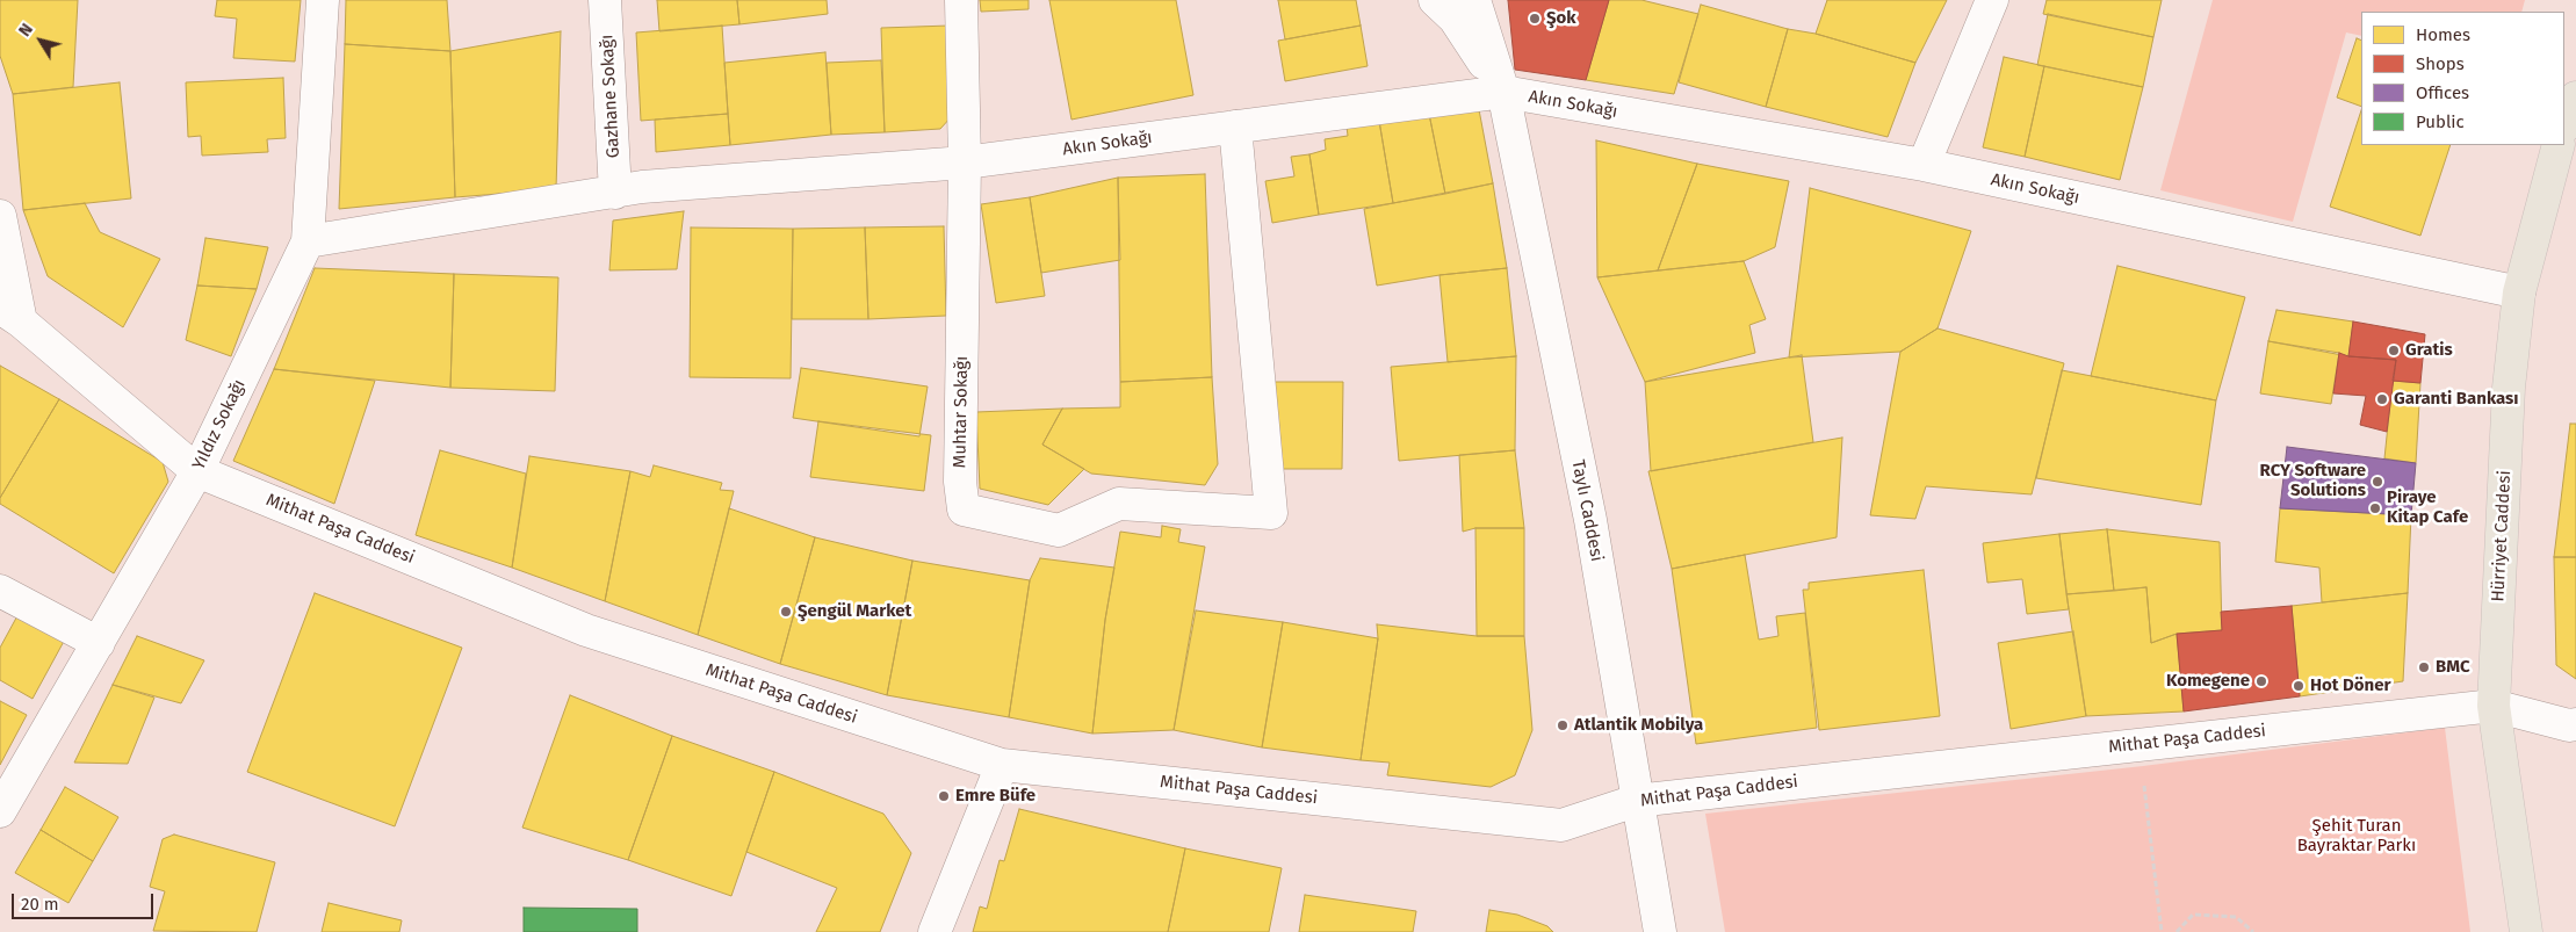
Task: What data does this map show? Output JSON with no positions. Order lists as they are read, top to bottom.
{
  "streets": {
    "main road": ["Hürriyet Caddesi"],
    "street": [
      "Gazhane Sokağı",
      "Akın Sokağı",
      "Muhtar Sokağı",
      "Yıldız Sokağı",
      "Taylı Caddesi",
      "Mithat Paşa Caddesi"
    ]
  },
  "crossings": [
    ["Gazhane Sokağı", "Akın Sokağı"],
    ["Akın Sokağı", "Muhtar Sokağı"],
    ["Akın Sokağı", "Yıldız Sokağı"],
    ["Akın Sokağı", "Taylı Caddesi"],
    ["Akın Sokağı", "Hürriyet Caddesi"],
    ["Yıldız Sokağı", "Mithat Paşa Caddesi"],
    ["Taylı Caddesi", "Mithat Paşa Caddesi"],
    ["Mithat Paşa Caddesi", "Hürriyet Caddesi"]
  ],
  "parks": ["Şehit Turan Bayraktar Parkı"],
  "places": [
    "Şok",
    "Gratis",
    "Garanti Bankası",
    "RCY Software Solutions",
    "Piraye Kitap Cafe",
    "Şengül Market",
    "BMC",
    "Komegene",
    "Hot Döner",
    "Atlantik Mobilya",
    "Emre Büfe"
  ],
  "legend": [
    "Homes",
    "Shops",
    "Offices",
    "Public"
  ],
  "scale_bar": "20 m",
  "north": "top left"
}
